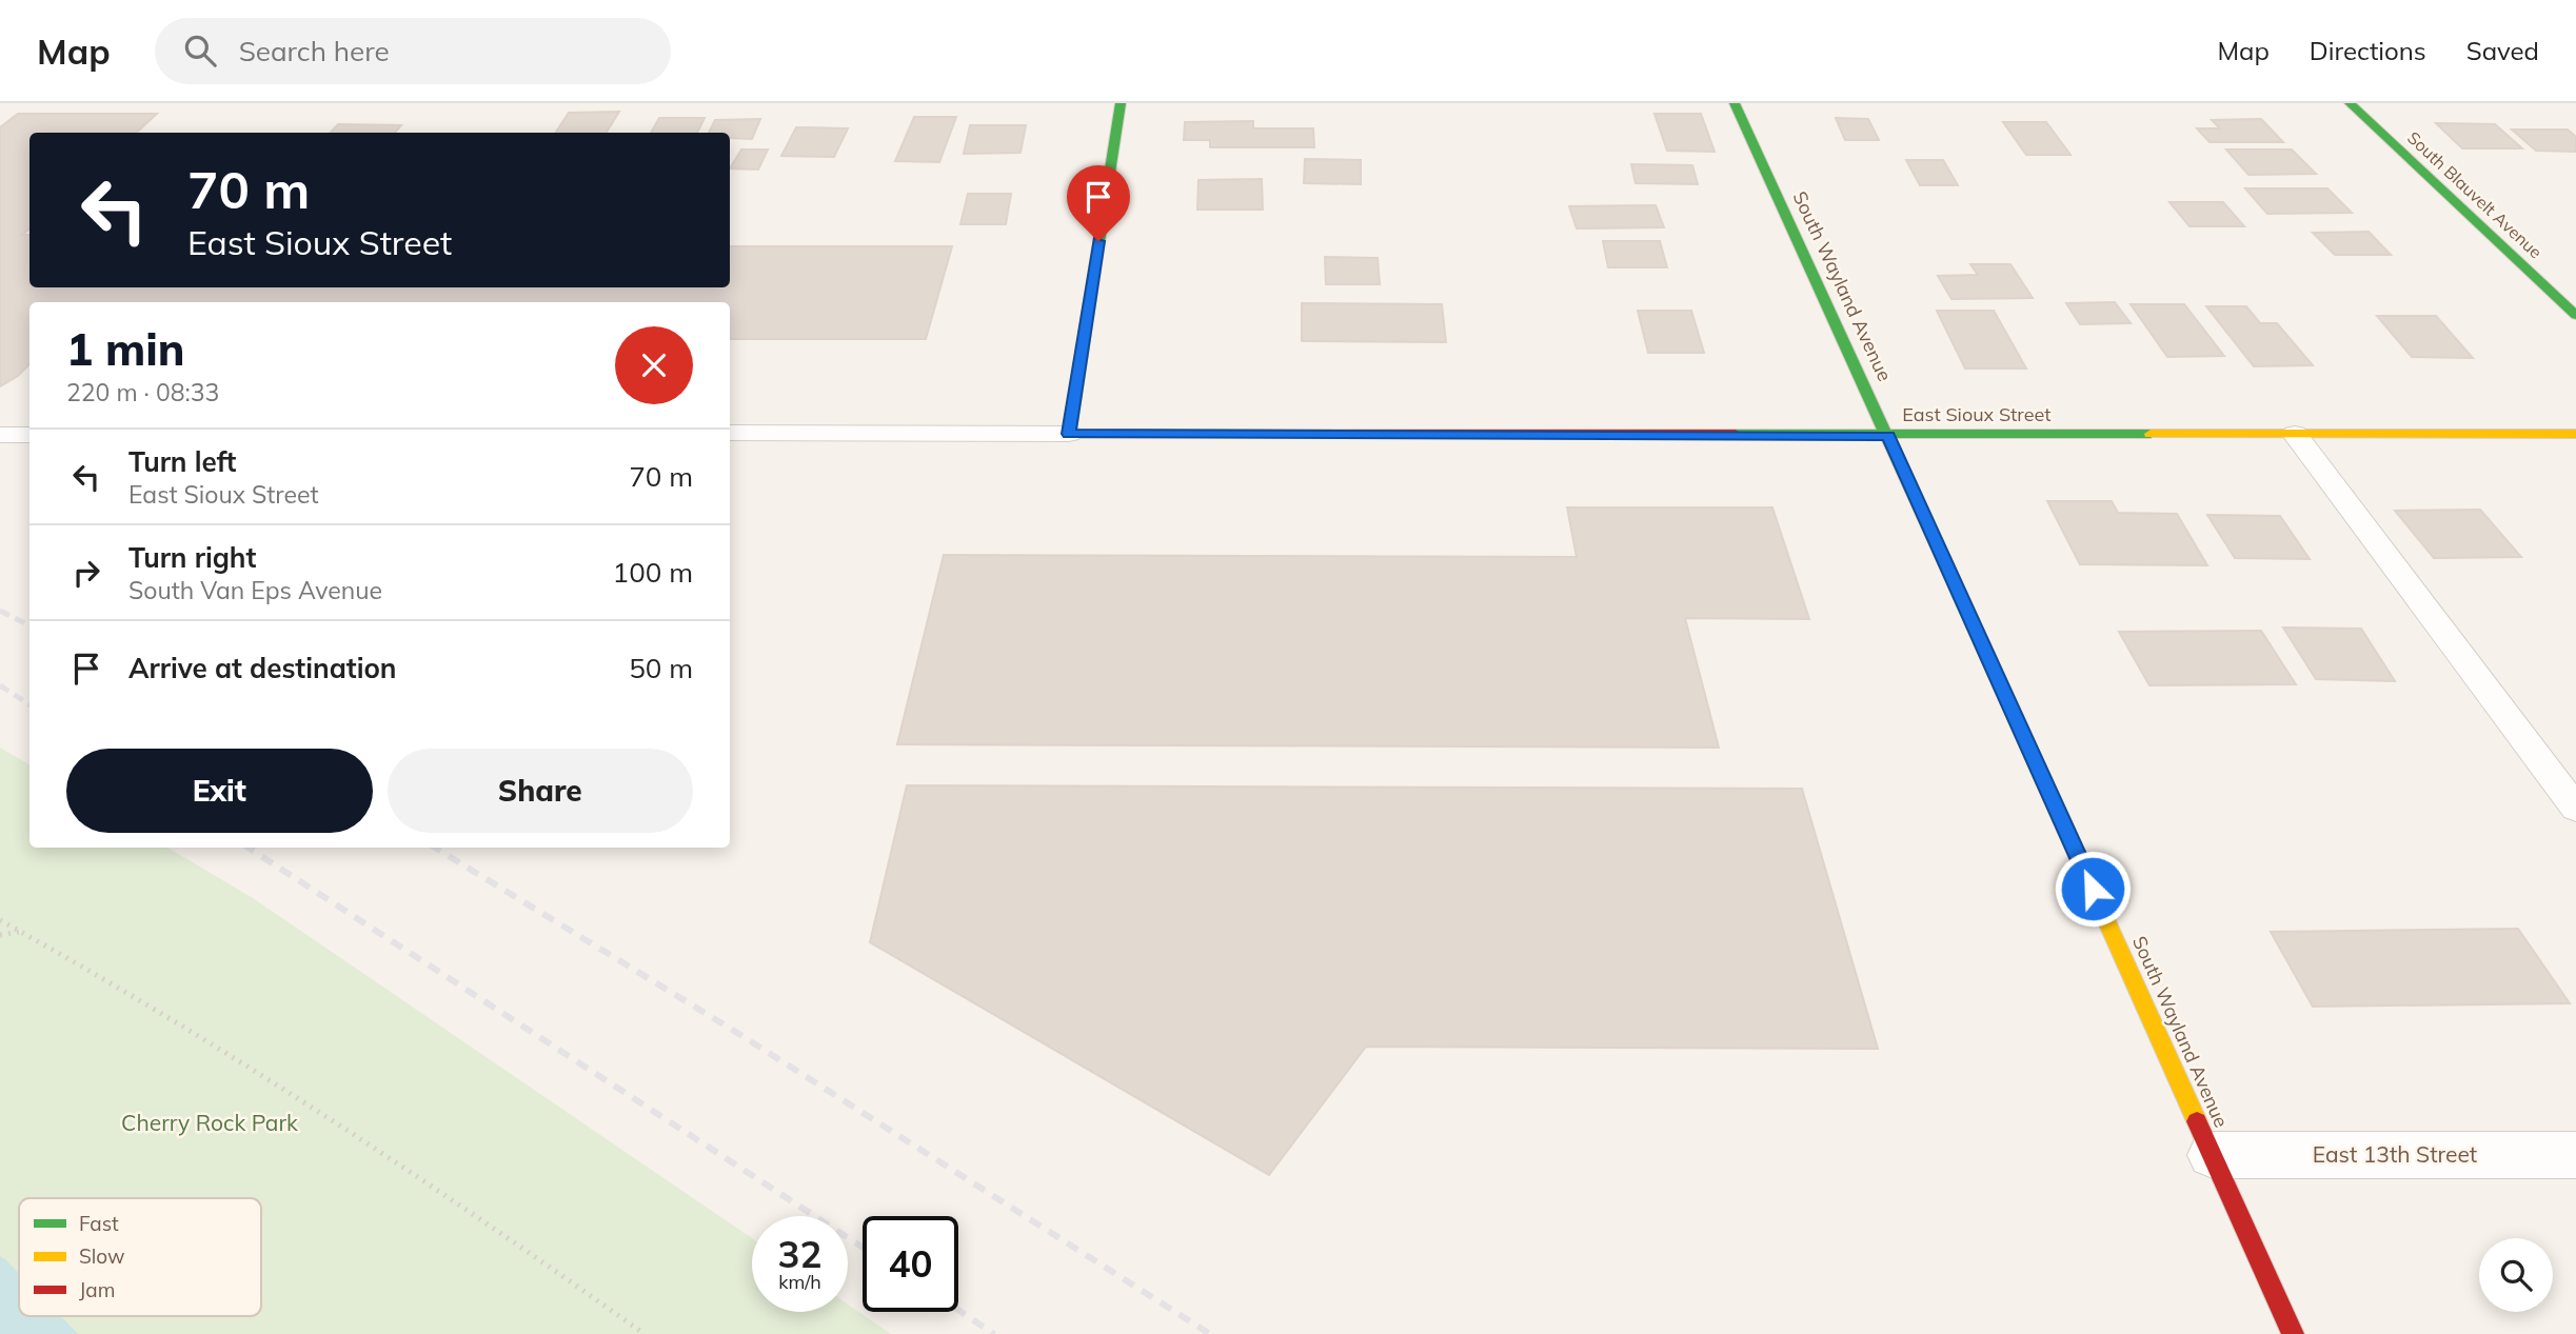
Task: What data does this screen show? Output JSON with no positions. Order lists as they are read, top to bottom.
{
  "streets": {
    "street": [
      "South Blauvelt Avenue",
      "South Wayland Avenue",
      "East Sioux Street",
      "East 13th Street"
    ]
  },
  "crossings": [
    ["South Wayland Avenue", "East Sioux Street"],
    ["South Wayland Avenue", "East 13th Street"]
  ],
  "parks": ["Cherry Rock Park"],
  "legend": ["Fast", "Slow", "Jam"],
  "page": {
    "header": "Map",
    "search": "Search here",
    "nav": ["Map", "Directions", "Saved"],
    "turn": ["70 m", "East Sioux Street"],
    "heading": ["1 min", "220 m · 08:33"],
    "list": [
      {
        "name": "Turn left",
        "note": "East Sioux Street",
        "value": "70 m"
      },
      {
        "name": "Turn right",
        "note": "South Van Eps Avenue",
        "value": "100 m"
      },
      {
        "name": "Arrive at destination",
        "value": "50 m"
      }
    ],
    "buttons": ["Exit", "Share"],
    "speed": "32 km/h",
    "limit": "40"
  }
}
